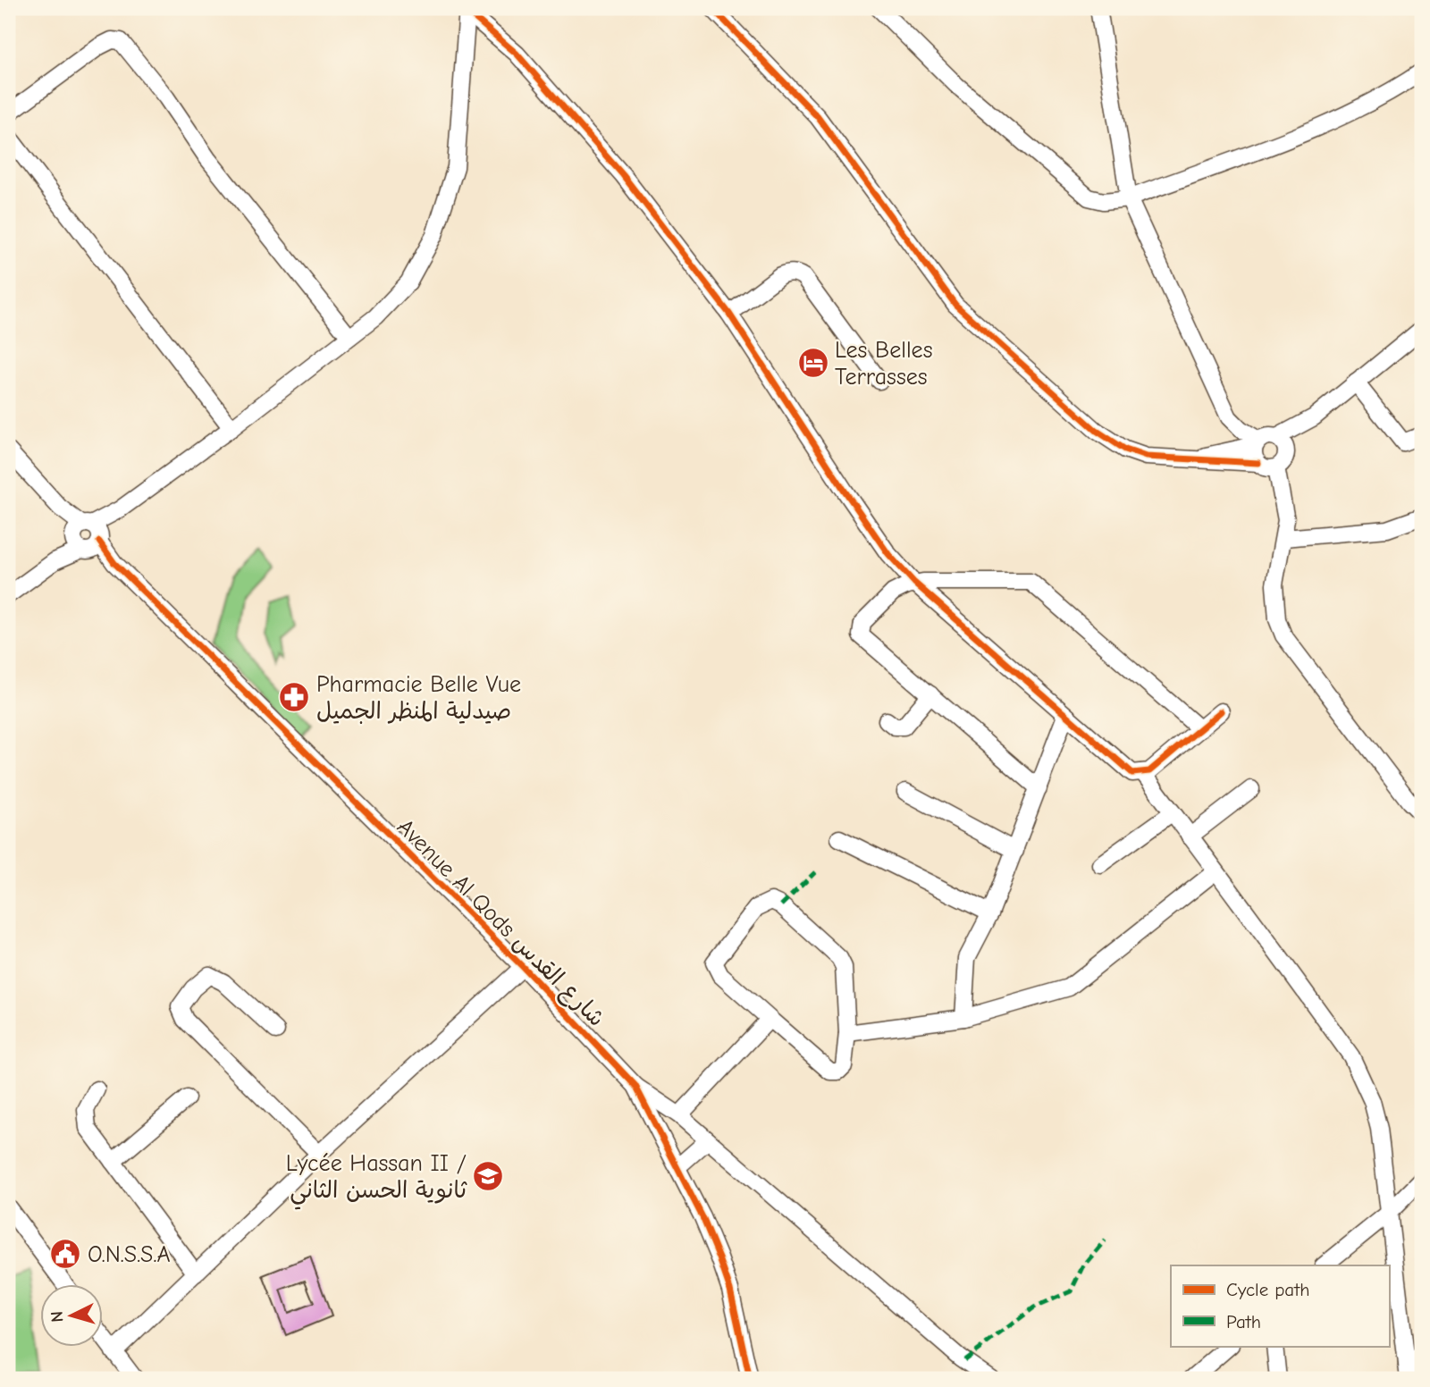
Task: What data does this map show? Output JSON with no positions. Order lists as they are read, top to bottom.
{
  "streets": {
    "street": ["Avenue Al Qods شارع القدس"]
  },
  "places": {
    "hotel": ["Les Belles Terrasses"],
    "pharmacy": ["Pharmacie Belle Vue صيدلية المنظر الجميل"],
    "school or university": ["Lycée Hassan II / ثانوية الحسن الثاني"],
    "public building": ["O.N.S.S.A"]
  },
  "legend": ["Cycle path", "Path"],
  "north": "left"
}
